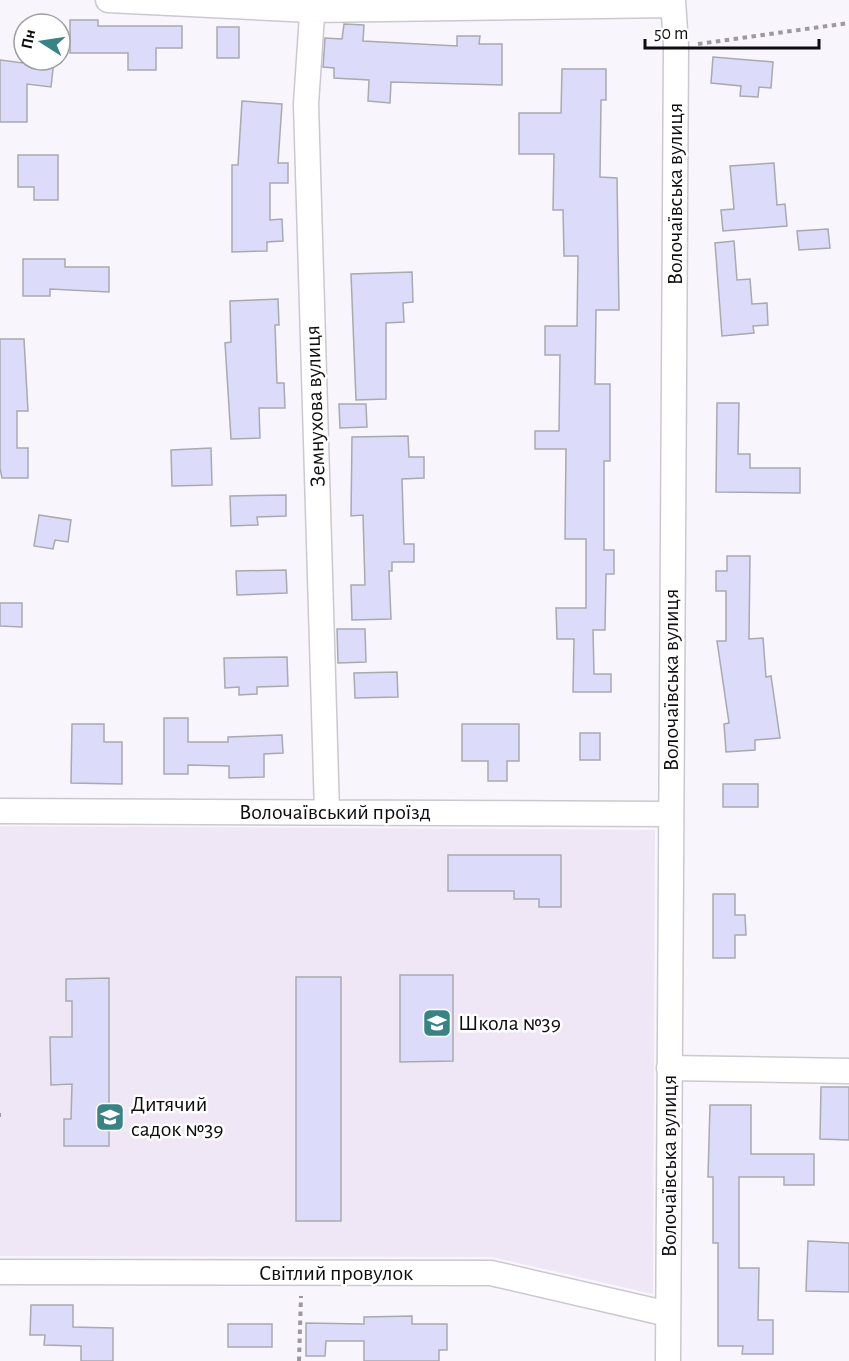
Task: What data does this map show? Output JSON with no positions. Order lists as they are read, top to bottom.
{
  "streets": {
    "street": [
      "Волочаївська вулиця",
      "Земнухова вулиця",
      "Волочаївський проїзд",
      "Світлий провулок"
    ]
  },
  "crossings": [
    ["Волочаївська вулиця", "Волочаївський проїзд"],
    ["Волочаївська вулиця", "Світлий провулок"],
    ["Земнухова вулиця", "Волочаївський проїзд"]
  ],
  "places": {
    "school or university": ["Школа №39", "Дитячий садок №39"]
  },
  "scale_bar": "50 m",
  "north": "left"
}
